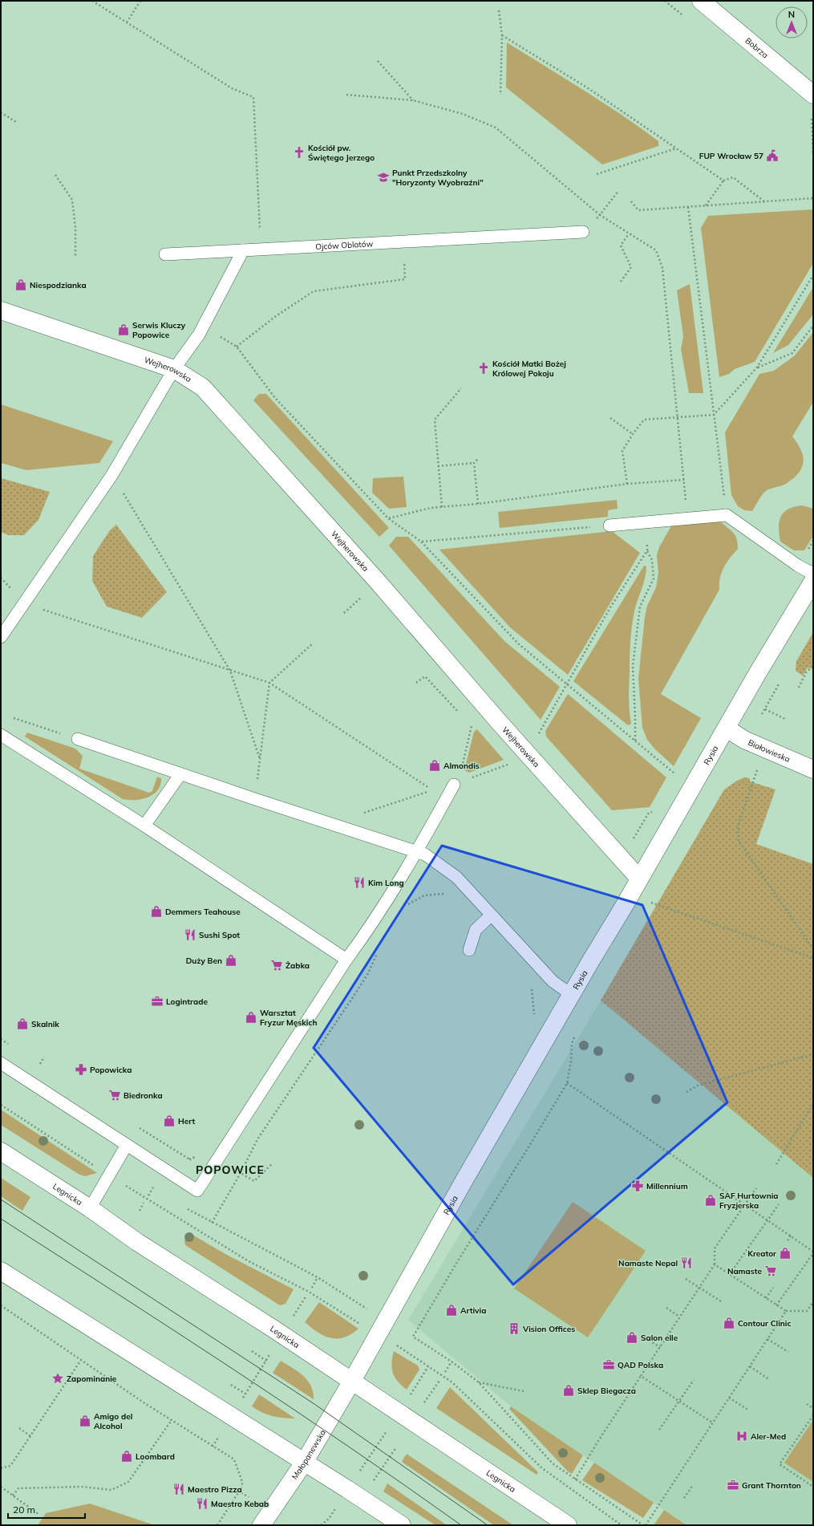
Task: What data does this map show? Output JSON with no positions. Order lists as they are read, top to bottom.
{
  "streets": {
    "street": [
      "Bobrza",
      "Wejherowska",
      "Białowieska",
      "Rysia",
      "Legnicka",
      "Małopanewska"
    ],
    "lane": ["Ojców Oblatów"]
  },
  "crossings": [
    ["Wejherowska", "Rysia"],
    ["Białowieska", "Rysia"],
    ["Rysia", "Legnicka"],
    ["Rysia", "Małopanewska"],
    ["Legnicka", "Małopanewska"]
  ],
  "districts": ["POPOWICE"],
  "places": {
    "church": ["Kościół pw. Świętego Jerzego", "Kościół Matki Bożej Królowej Pokoju"],
    "public building": ["FUP Wrocław 57"],
    "school or university": ["Punkt Przedszkolny \"Horyzonty Wyobraźni\""],
    "shop": [
      "Niespodzianka",
      "Serwis Kluczy Popowice",
      "Almondis",
      "Demmers Teahouse",
      "Duży Ben",
      "Warsztat Fryzur Męskich",
      "Skalnik",
      "Hert",
      "SAF Hurtownia Fryzjerska",
      "Kreator",
      "Artivia",
      "Contour Clinic",
      "Salon elle",
      "Sklep Biegacza",
      "Amigo del Alcohol",
      "Loombard"
    ],
    "restaurant": [
      "Kim Long",
      "Sushi Spot",
      "Namaste Nepal",
      "Maestro Pizza",
      "Maestro Kebab"
    ],
    "supermarket": ["Żabka", "Biedronka", "Namaste"],
    "office": ["Logintrade", "QAD Polska", "Grant Thornton"],
    "pharmacy": ["Popowicka", "Millennium"],
    "building": ["Vision Offices"],
    "place": ["Zapominanie"],
    "hospital": ["Aler-Med"]
  },
  "scale_bar": "20 m",
  "north": "top"
}
